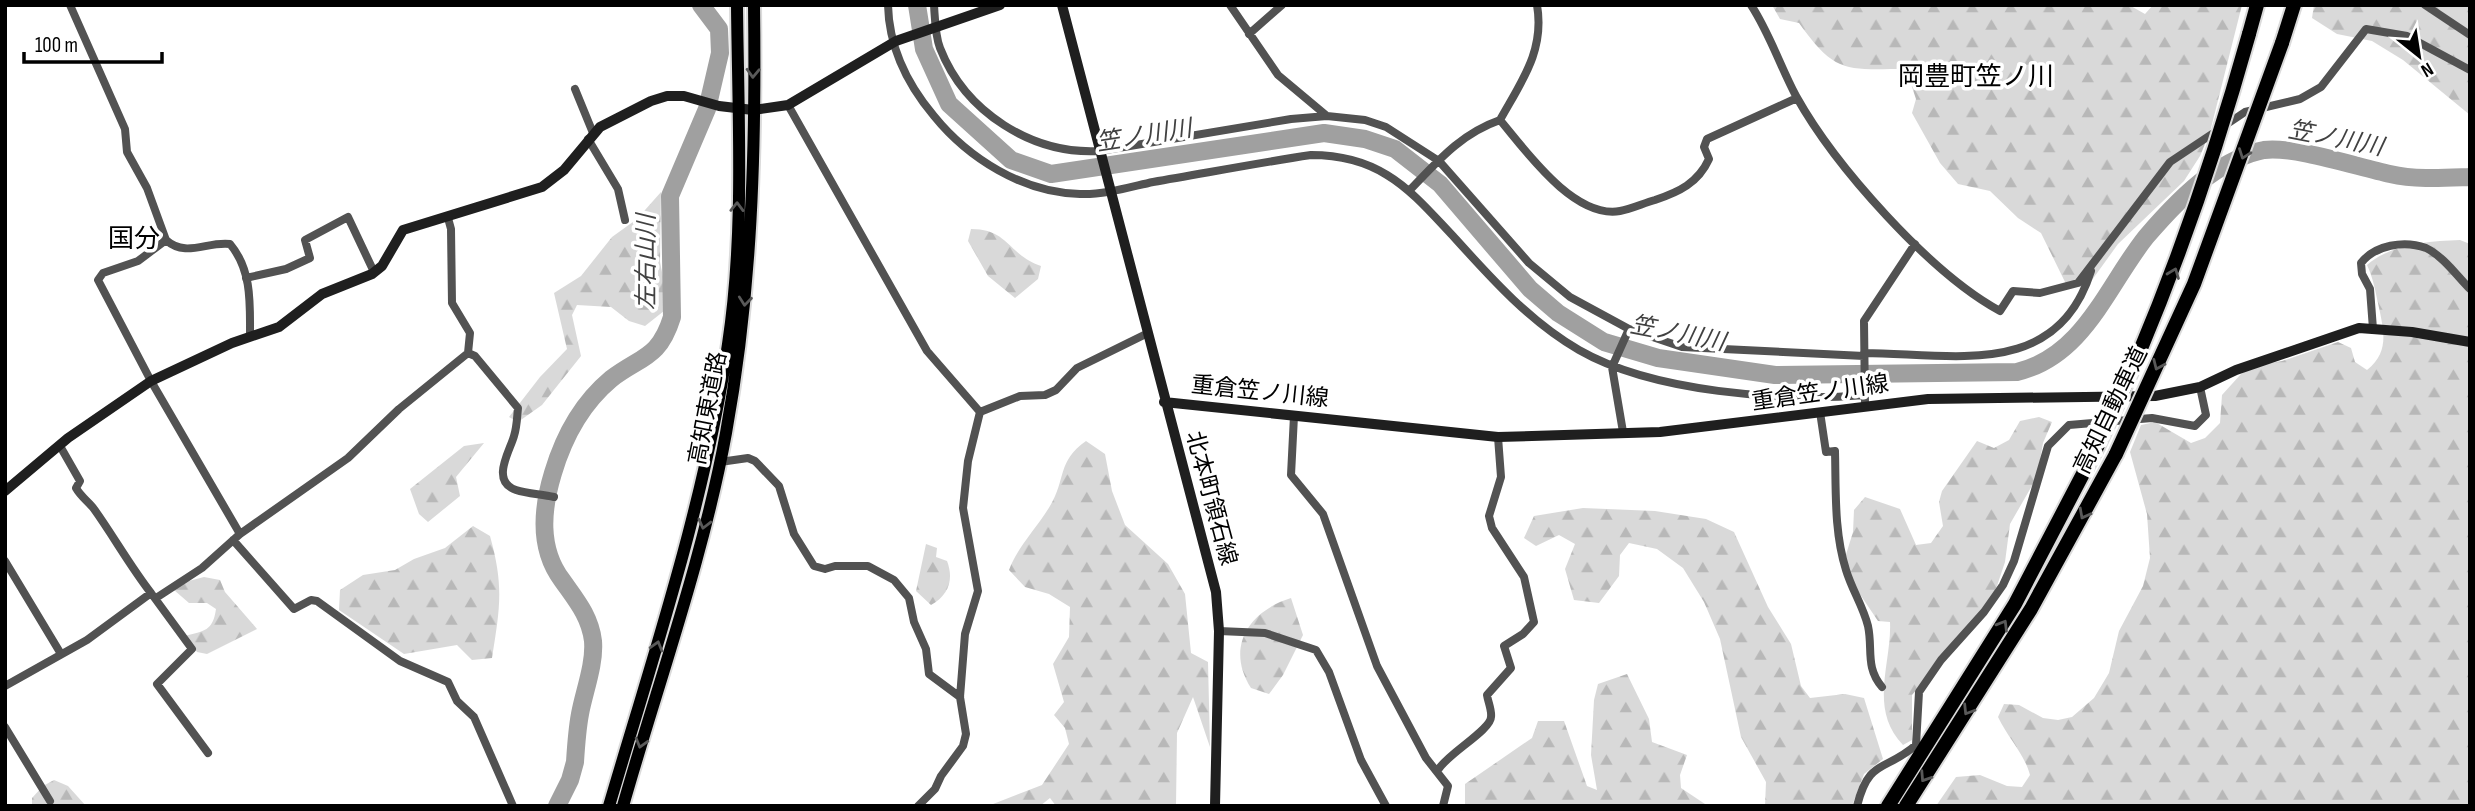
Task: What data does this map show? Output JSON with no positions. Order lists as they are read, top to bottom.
{
  "streets": {
    "highway": ["高知東道路", "高知自動車道"],
    "main road": ["重倉笠ノ川線", "北本町領石線"]
  },
  "crossings": [
    ["重倉笠ノ川線", "北本町領石線"]
  ],
  "districts": ["岡豊町笠ノ川", "国分"],
  "water": ["笠ノ川川", "左右山川"],
  "scale_bar": "100 m",
  "north": "bottom right"
}
